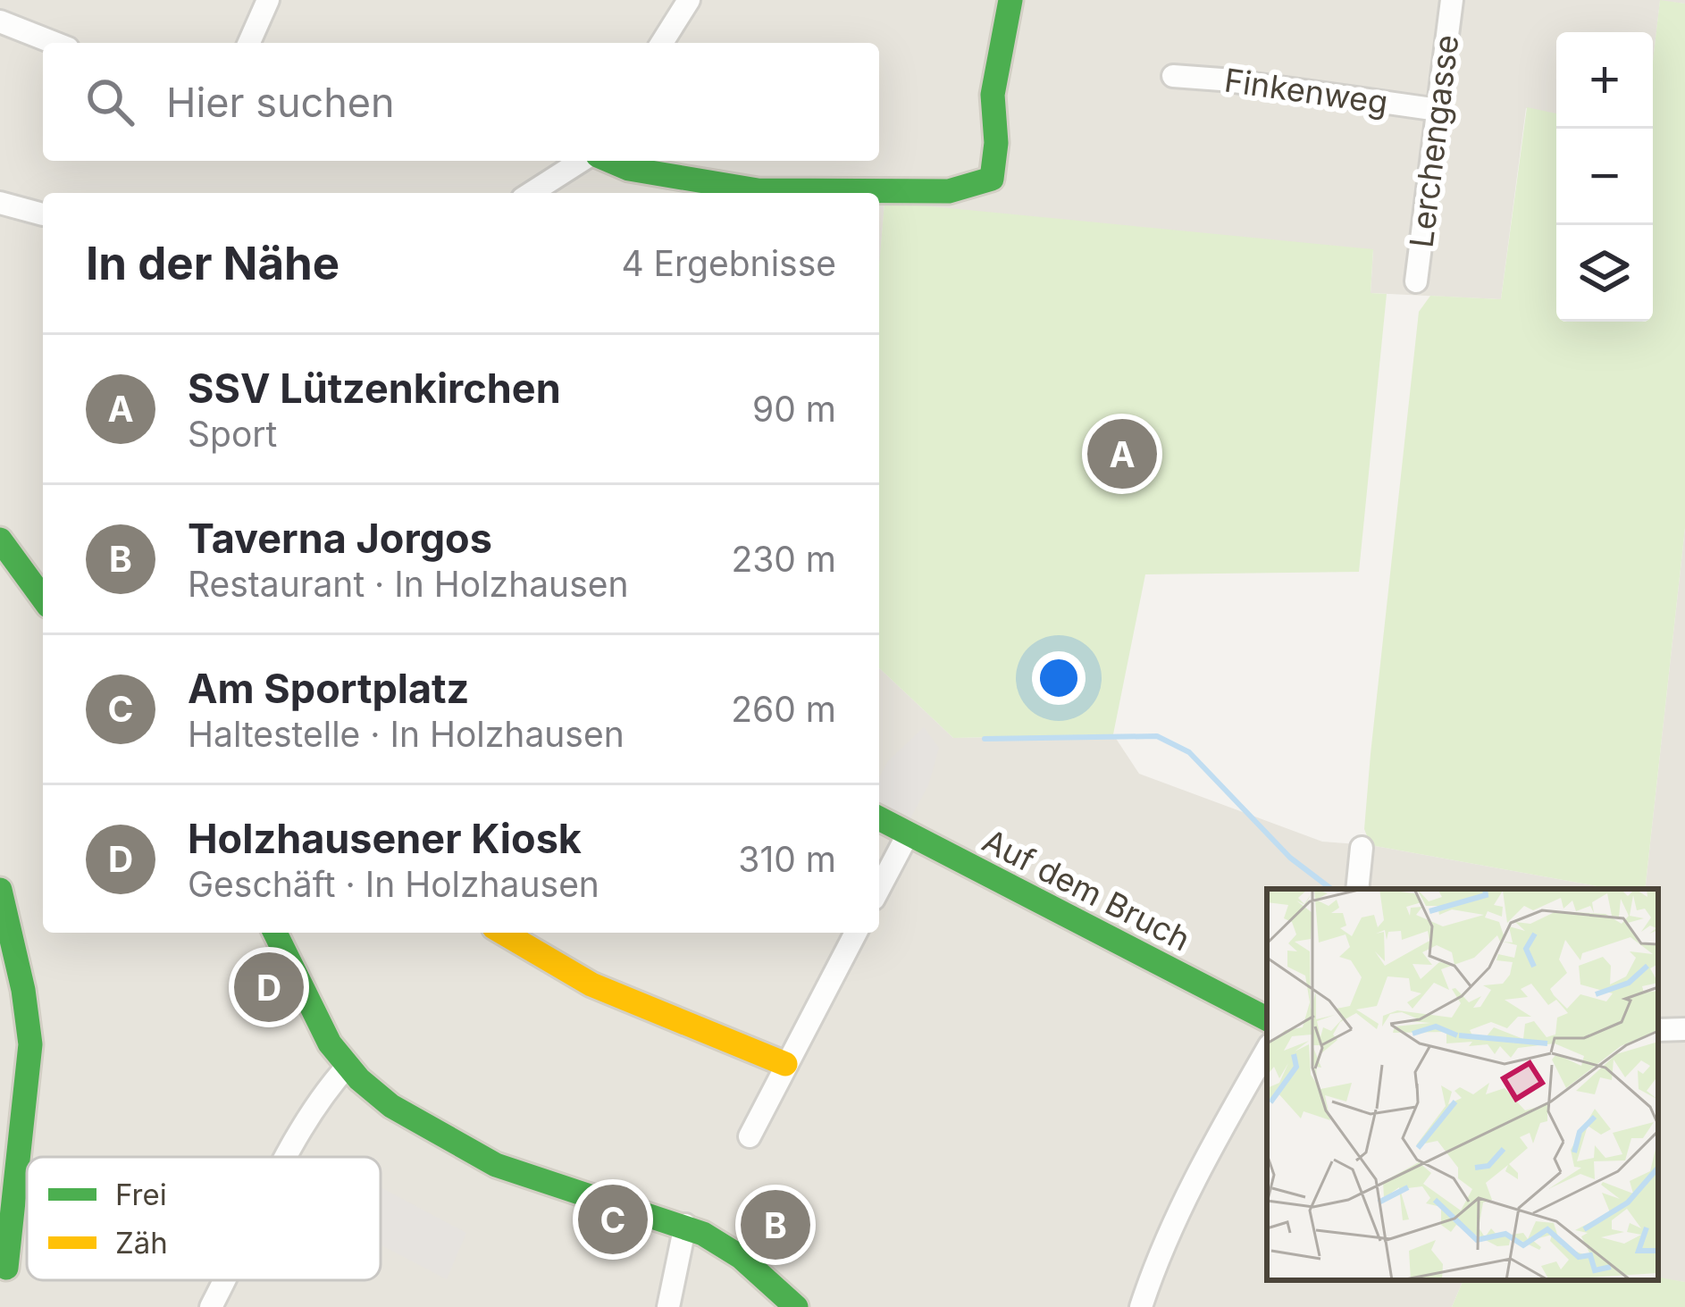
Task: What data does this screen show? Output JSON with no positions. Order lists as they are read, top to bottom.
{
  "streets": {
    "street": ["Finkenweg", "Lerchengasse", "Auf dem Bruch"]
  },
  "crossings": [
    ["Finkenweg", "Lerchengasse"]
  ],
  "legend": ["Frei", "Zäh"],
  "page": {
    "map_buttons": ["+", "−"],
    "search": "Hier suchen",
    "heading": ["In der Nähe", "4 Ergebnisse"],
    "list": [
      {
        "mark": "A",
        "name": "SSV Lützenkirchen",
        "note": "Sport",
        "value": "90 m"
      },
      {
        "mark": "B",
        "name": "Taverna Jorgos",
        "note": "Restaurant · In Holzhausen",
        "value": "230 m"
      },
      {
        "mark": "C",
        "name": "Am Sportplatz",
        "note": "Haltestelle · In Holzhausen",
        "value": "260 m"
      },
      {
        "mark": "D",
        "name": "Holzhausener Kiosk",
        "note": "Geschäft · In Holzhausen",
        "value": "310 m"
      }
    ],
    "pins": [
      "A",
      "D",
      "C",
      "B"
    ]
  }
}
